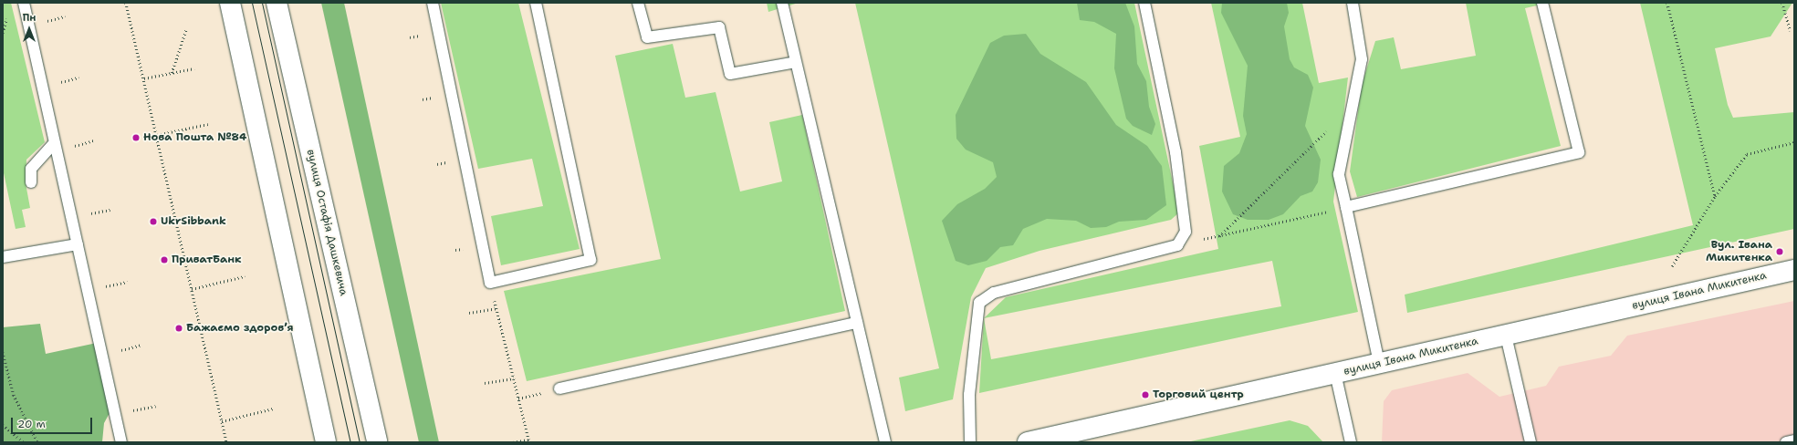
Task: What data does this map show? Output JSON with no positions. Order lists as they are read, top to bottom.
{
  "streets": {
    "street": ["вулиця Остафія Дашкевича", "вулиця Івана Микитенка"]
  },
  "places": [
    "Нова Пошта №84",
    "UkrSibbank",
    "Вул. Івана Микитенка",
    "ПриватБанк",
    "Бажаємо здоровʼя",
    "Торговий центр"
  ],
  "scale_bar": "20 m",
  "north": "top"
}
